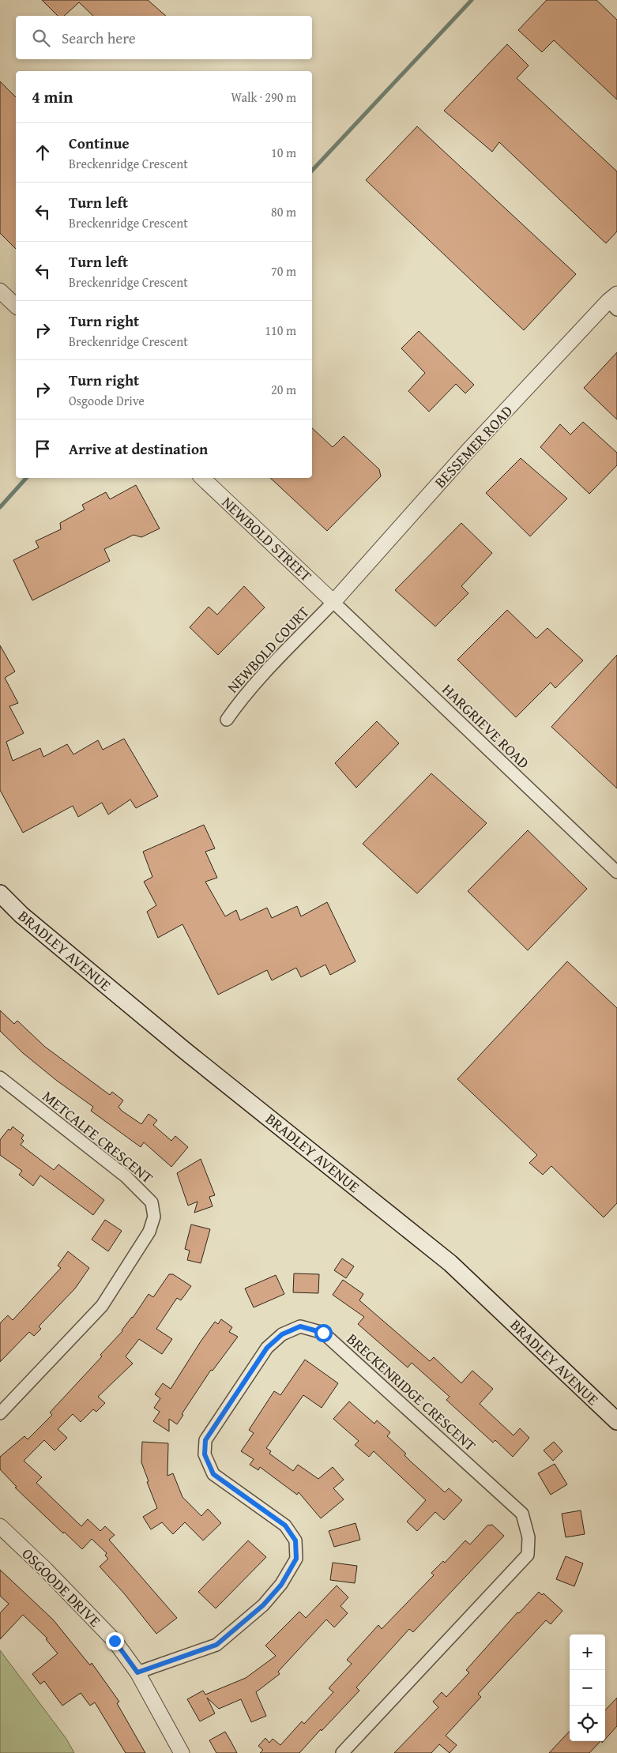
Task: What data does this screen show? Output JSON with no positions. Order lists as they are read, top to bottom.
{
  "streets": {
    "main road": ["BRADLEY AVENUE"],
    "street": [
      "BESSEMER ROAD",
      "NEWBOLD STREET",
      "NEWBOLD COURT",
      "HARGRIEVE ROAD",
      "METCALFE CRESCENT",
      "BRECKENRIDGE CRESCENT",
      "OSGOODE DRIVE"
    ]
  },
  "crossings": [
    ["BESSEMER ROAD", "NEWBOLD STREET"],
    ["BESSEMER ROAD", "NEWBOLD COURT"],
    ["BESSEMER ROAD", "HARGRIEVE ROAD"],
    ["NEWBOLD STREET", "NEWBOLD COURT"],
    ["NEWBOLD STREET", "HARGRIEVE ROAD"],
    ["NEWBOLD COURT", "HARGRIEVE ROAD"],
    ["BRECKENRIDGE CRESCENT", "OSGOODE DRIVE"]
  ],
  "page": {
    "search": "Search here",
    "heading": ["4 min", "Walk · 290 m"],
    "list": [
      ["Continue", "Breckenridge Crescent", "10 m"],
      ["Turn left", "Breckenridge Crescent", "80 m"],
      ["Turn left", "Breckenridge Crescent", "70 m"],
      ["Turn right", "Breckenridge Crescent", "110 m"],
      ["Turn right", "Osgoode Drive", "20 m"],
      "Arrive at destination"
    ],
    "map_buttons": ["+", "−"]
  }
}
